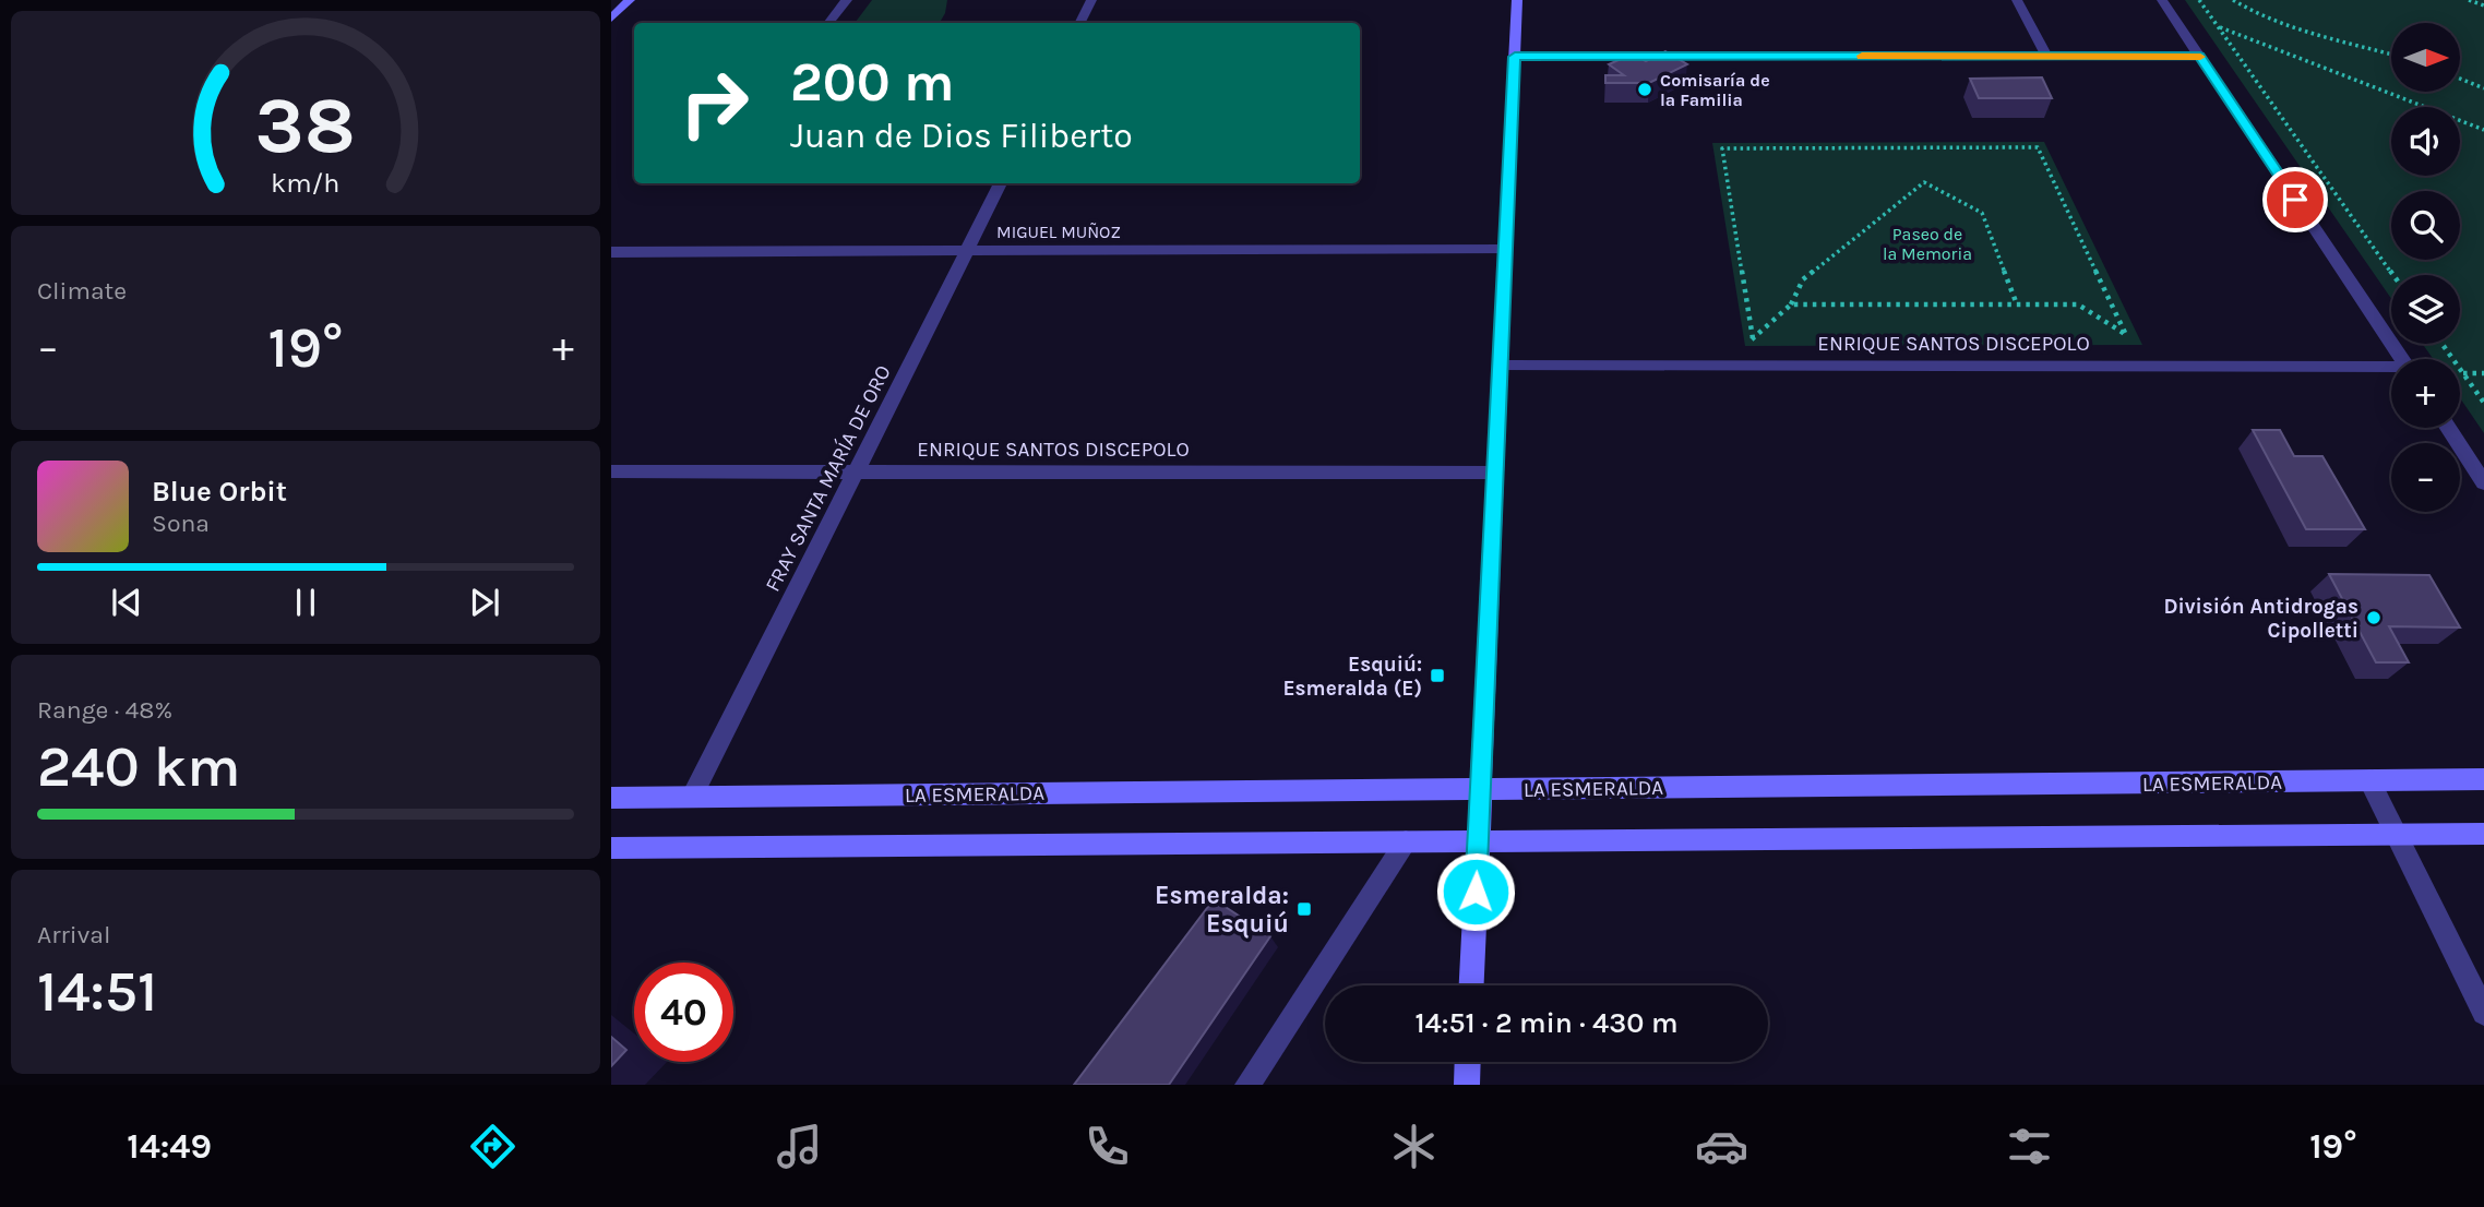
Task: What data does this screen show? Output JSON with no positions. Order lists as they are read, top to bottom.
{
  "streets": {
    "main road": ["LA ESMERALDA"],
    "street": ["MIGUEL MUÑOZ", "ENRIQUE SANTOS DISCEPOLO", "FRAY SANTA MARÍA DE ORO"]
  },
  "crossings": [
    ["MIGUEL MUÑOZ", "FRAY SANTA MARÍA DE ORO"],
    ["ENRIQUE SANTOS DISCEPOLO", "FRAY SANTA MARÍA DE ORO"],
    ["FRAY SANTA MARÍA DE ORO", "LA ESMERALDA"]
  ],
  "parks": ["Paseo de la Memoria"],
  "places": {
    "other": ["Comisaría de la Familia", "División Antidrogas Cipolletti"],
    "transit": ["Esquiú: Esmeralda (E)", "Esmeralda: Esquiú"]
  },
  "north": "right",
  "page": {
    "map_buttons": ["+", "−"],
    "turn": ["200 m", "Juan de Dios Filiberto"],
    "tile": [
      "Climate",
      ["Range · 48%", "240 km"],
      ["Arrival", "14:51"]
    ],
    "heat": ["−", "19°", "+"],
    "song": ["Blue Orbit", "Sona"],
    "limit": "40",
    "trip": "14:51 · 2 min · 430 m",
    "tabs": ["14:49", "19°"],
    "gauge": ["38", "km/h"]
  }
}
